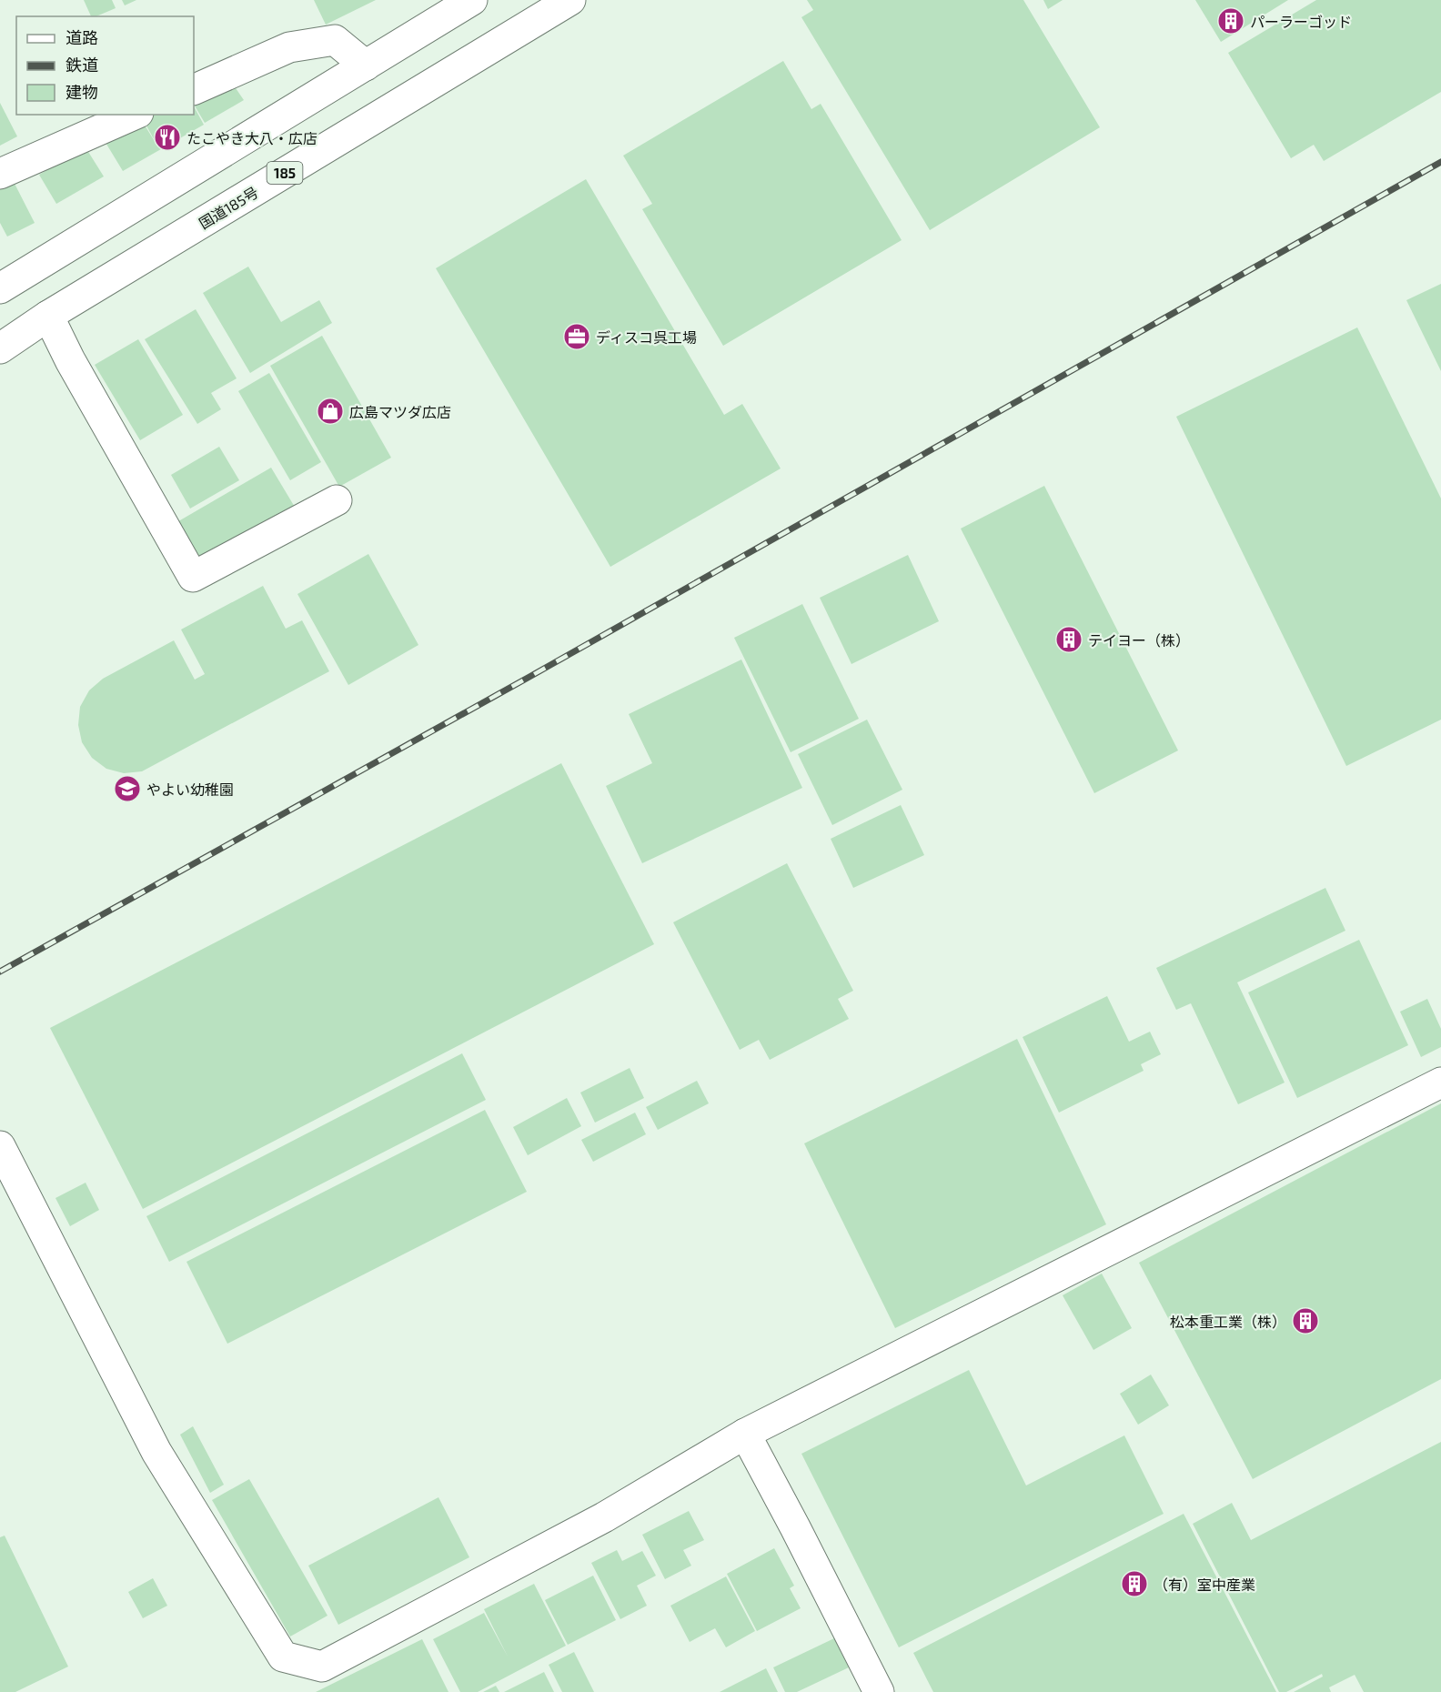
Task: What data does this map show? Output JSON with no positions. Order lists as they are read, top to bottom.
{
  "streets": {
    "main road": ["185", "国道185号"]
  },
  "places": {
    "building": [
      "パーラーゴッド",
      "テイヨー（株）",
      "松本重工業（株）",
      "（有）室中産業"
    ],
    "restaurant": ["たこやき大八・広店"],
    "office": ["ディスコ呉工場"],
    "shop": ["広島マツダ広店"],
    "school or university": ["やよい幼稚園"]
  },
  "legend": ["道路", "鉄道", "建物"]
}
